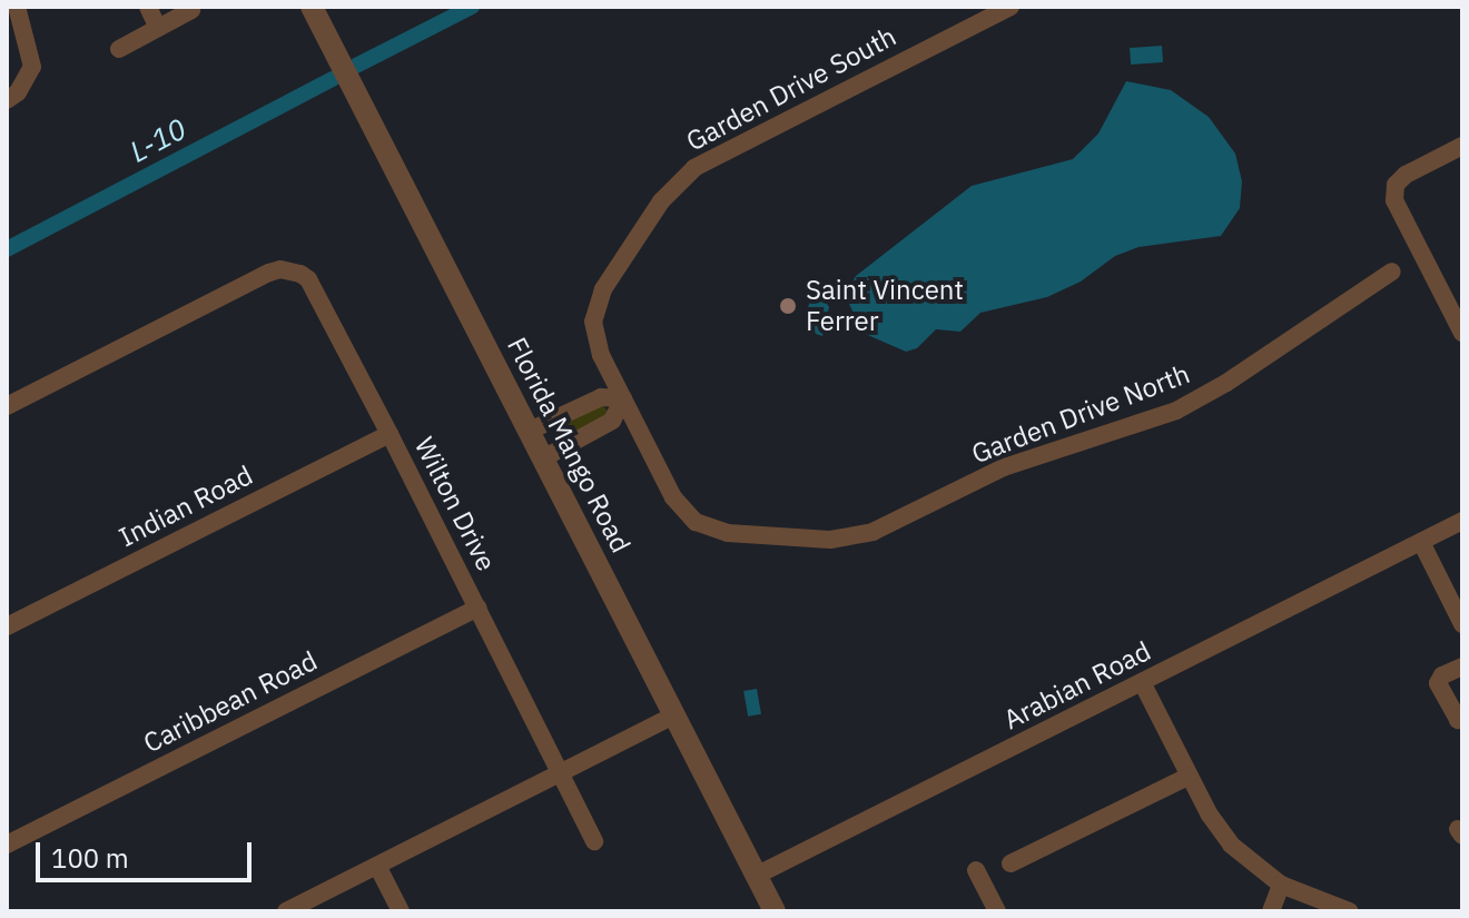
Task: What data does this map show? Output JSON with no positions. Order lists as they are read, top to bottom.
{
  "streets": {
    "street": [
      "Garden Drive South",
      "Garden Drive North",
      "Florida Mango Road",
      "Wilton Drive",
      "Indian Road",
      "Arabian Road",
      "Caribbean Road"
    ]
  },
  "crossings": [
    ["Garden Drive South", "Garden Drive North"],
    ["Florida Mango Road", "Arabian Road"],
    ["Wilton Drive", "Indian Road"],
    ["Wilton Drive", "Caribbean Road"]
  ],
  "water": ["L-10"],
  "places": ["Saint Vincent Ferrer"],
  "scale_bar": "100 m"
}
